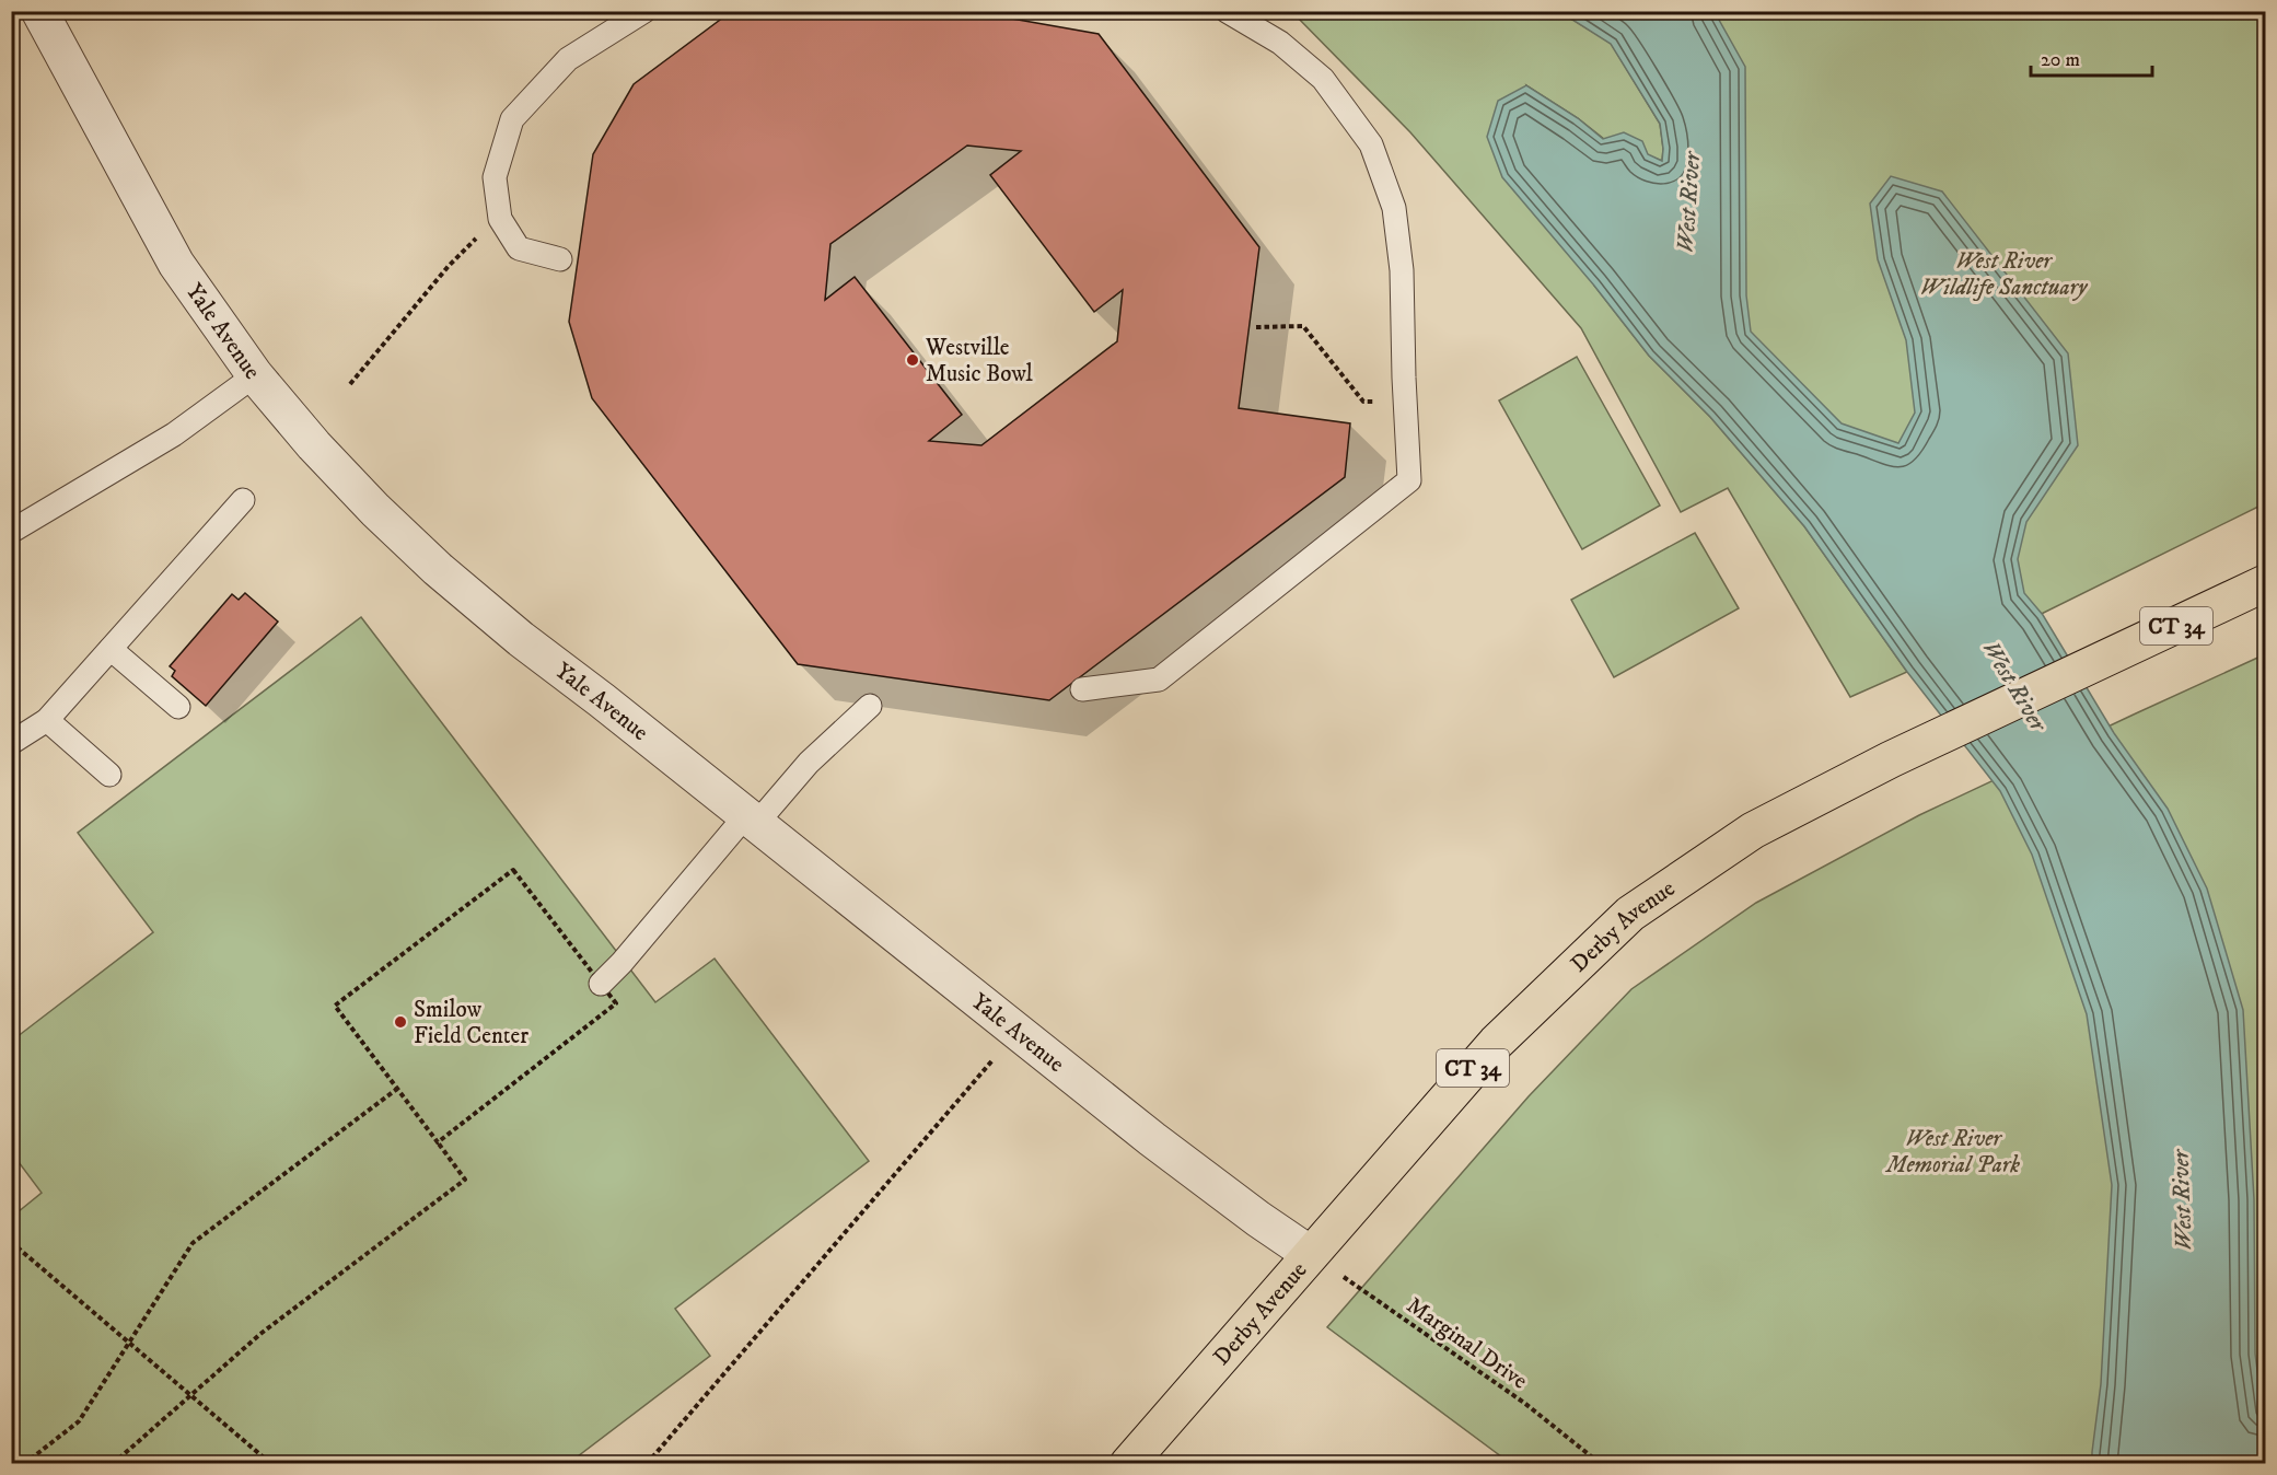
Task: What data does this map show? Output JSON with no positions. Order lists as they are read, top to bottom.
{
  "streets": {
    "highway": ["CT 34", "Derby Avenue"],
    "street": ["Yale Avenue"],
    "path": ["Marginal Drive"]
  },
  "crossings": [
    ["Yale Avenue", "Derby Avenue"],
    ["Yale Avenue", "Marginal Drive"],
    ["Derby Avenue", "Marginal Drive"]
  ],
  "water": ["West River"],
  "parks": ["West River Wildlife Sanctuary", "West River Memorial Park"],
  "places": ["Westville Music Bowl", "Smilow Field Center"],
  "scale_bar": "20 m"
}
